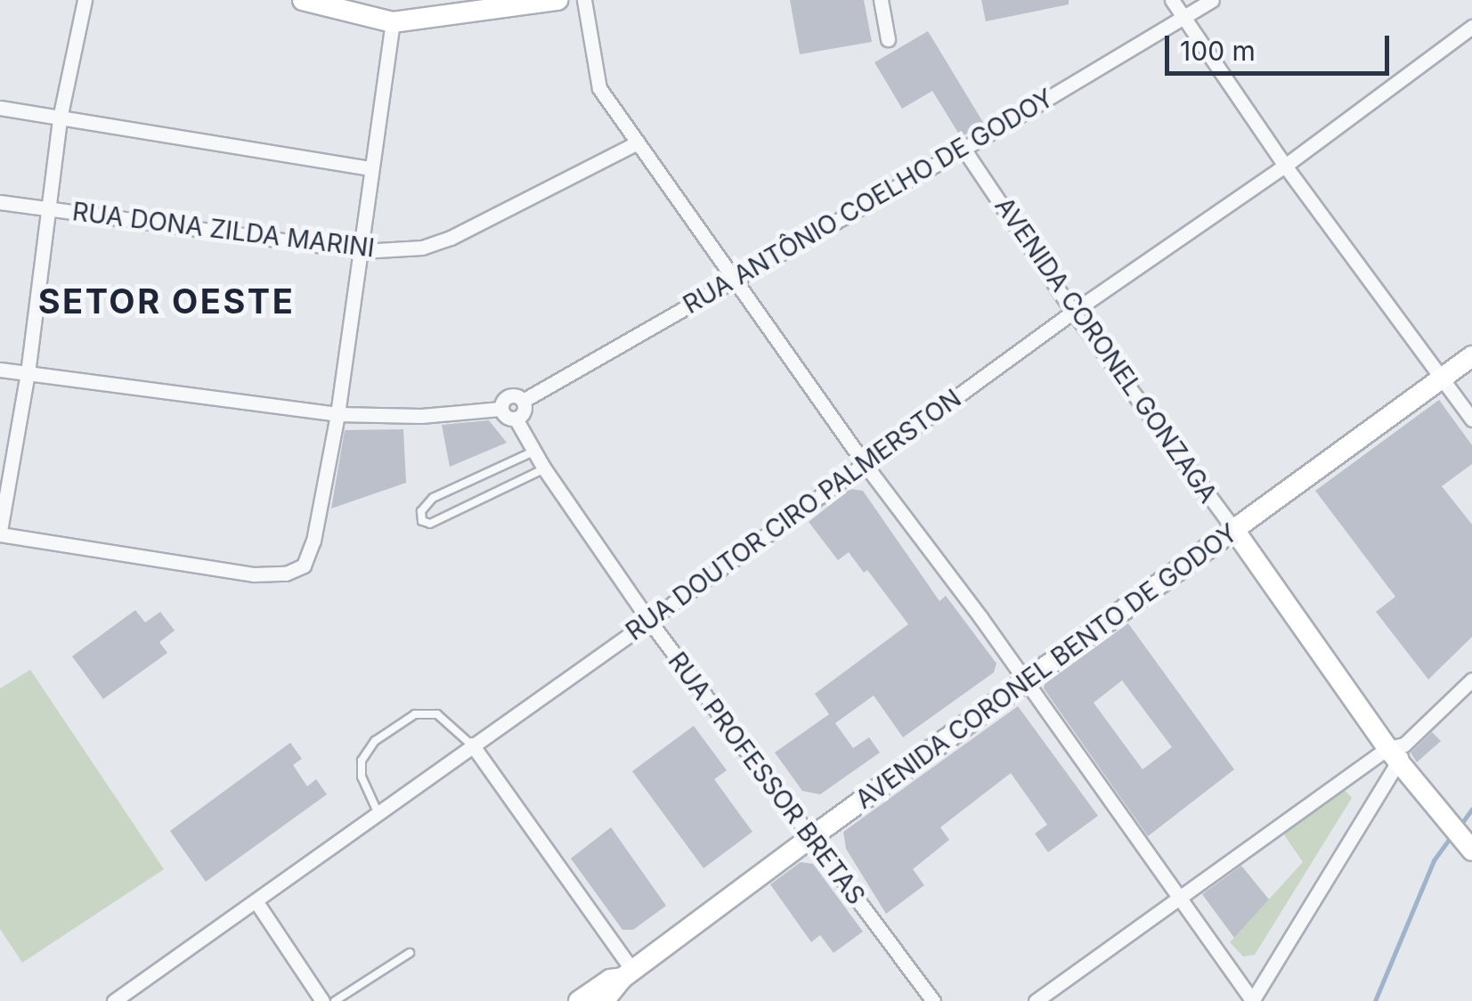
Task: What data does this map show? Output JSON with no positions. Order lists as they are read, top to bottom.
{
  "streets": {
    "main road": ["AVENIDA CORONEL GONZAGA", "AVENIDA CORONEL BENTO DE GODOY"],
    "street": [
      "RUA ANTÔNIO COELHO DE GODOY",
      "RUA DONA ZILDA MARINI",
      "RUA DOUTOR CIRO PALMERSTON",
      "RUA PROFESSOR BRETAS"
    ]
  },
  "crossings": [
    ["RUA ANTÔNIO COELHO DE GODOY", "AVENIDA CORONEL GONZAGA"],
    ["RUA ANTÔNIO COELHO DE GODOY", "RUA PROFESSOR BRETAS"],
    ["AVENIDA CORONEL GONZAGA", "RUA DOUTOR CIRO PALMERSTON"],
    ["AVENIDA CORONEL GONZAGA", "AVENIDA CORONEL BENTO DE GODOY"],
    ["RUA DOUTOR CIRO PALMERSTON", "RUA PROFESSOR BRETAS"],
    ["AVENIDA CORONEL BENTO DE GODOY", "RUA PROFESSOR BRETAS"]
  ],
  "districts": ["SETOR OESTE"],
  "scale_bar": "100 m"
}
